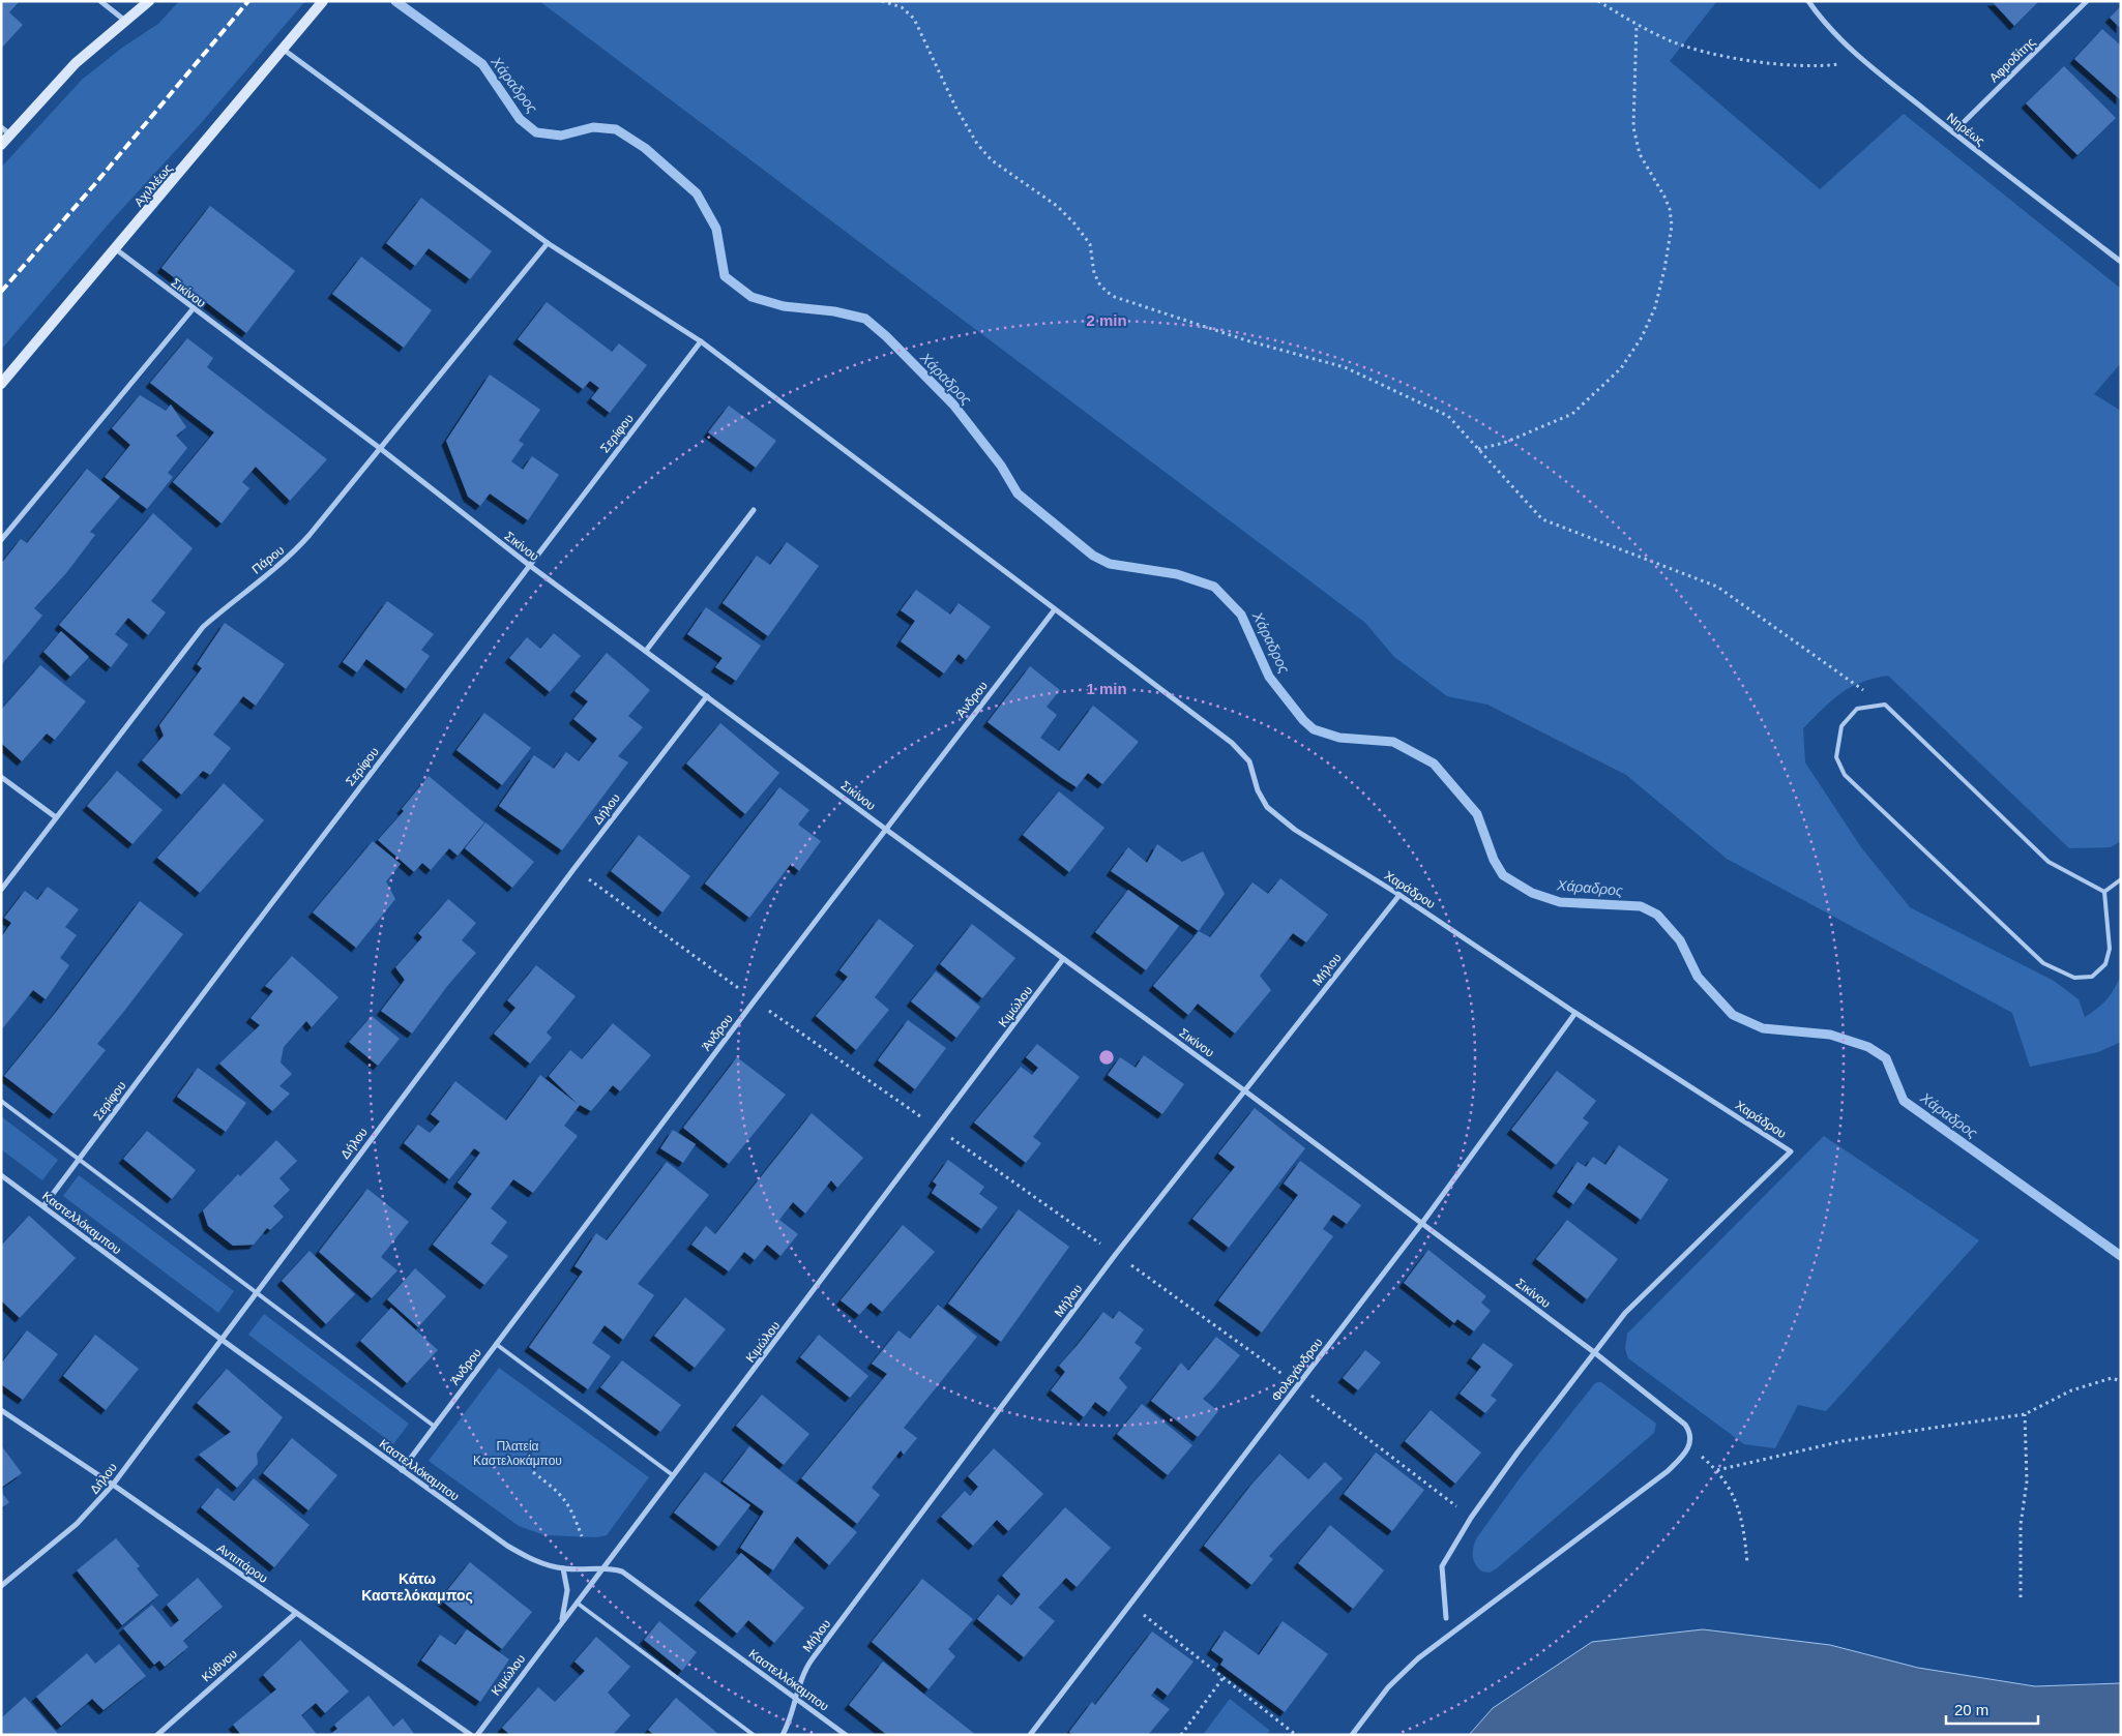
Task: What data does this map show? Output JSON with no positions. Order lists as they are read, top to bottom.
{
  "streets": {
    "street": [
      "Αφροδίτης",
      "Νηρέως",
      "Αχιλλέως",
      "Σικίνου",
      "Σερίφου",
      "Πάρου",
      "Άνδρου",
      "Δήλου",
      "Χαράδρου",
      "Μήλου",
      "Κιμώλου",
      "Καστελλόκαμπου",
      "Φολεγάνδρου",
      "Αντιπάρου",
      "Κύθνου"
    ]
  },
  "crossings": [
    ["Αφροδίτης", "Νηρέως"],
    ["Αχιλλέως", "Σικίνου"],
    ["Αχιλλέως", "Χαράδρου"],
    ["Σικίνου", "Σερίφου"],
    ["Σικίνου", "Πάρου"],
    ["Σικίνου", "Άνδρου"],
    ["Σικίνου", "Δήλου"],
    ["Σικίνου", "Χαράδρου"],
    ["Σικίνου", "Μήλου"],
    ["Σικίνου", "Κιμώλου"],
    ["Σικίνου", "Φολεγάνδρου"],
    ["Σερίφου", "Χαράδρου"],
    ["Σερίφου", "Καστελλόκαμπου"],
    ["Πάρου", "Χαράδρου"],
    ["Άνδρου", "Χαράδρου"],
    ["Άνδρου", "Καστελλόκαμπου"],
    ["Δήλου", "Καστελλόκαμπου"],
    ["Δήλου", "Αντιπάρου"],
    ["Χαράδρου", "Μήλου"],
    ["Χαράδρου", "Φολεγάνδρου"],
    ["Μήλου", "Καστελλόκαμπου"],
    ["Κιμώλου", "Καστελλόκαμπου"],
    ["Αντιπάρου", "Κύθνου"]
  ],
  "districts": ["Κάτω Καστελόκαμπος"],
  "water": ["Χάραδρος"],
  "parks": ["Πλατεία Καστελοκάμπου"],
  "scale_bar": "20 m",
  "rings": ["2 min", "1 min"]
}
